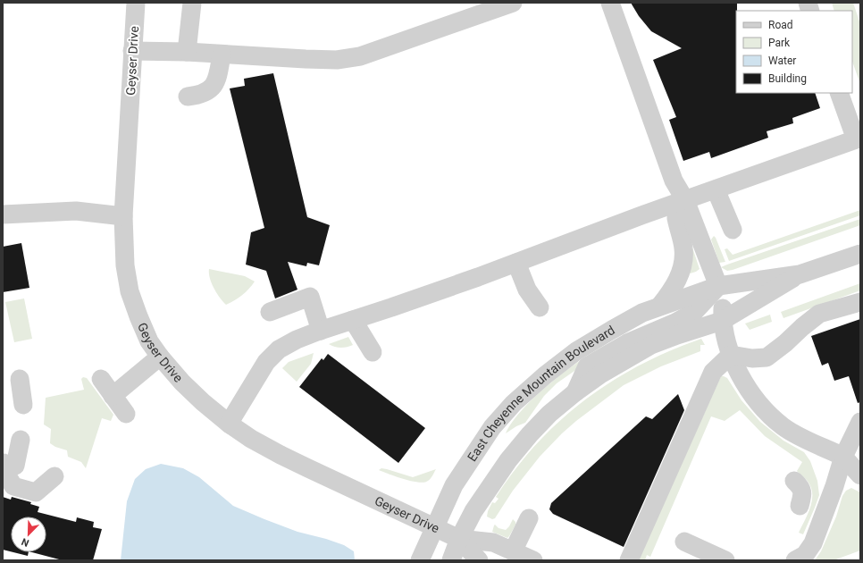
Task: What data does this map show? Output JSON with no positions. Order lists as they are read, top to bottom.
{
  "streets": {
    "street": ["Geyser Drive", "East Cheyenne Mountain Boulevard"]
  },
  "crossings": [
    ["Geyser Drive", "East Cheyenne Mountain Boulevard"]
  ],
  "legend": [
    "Road",
    "Park",
    "Water",
    "Building"
  ],
  "north": "bottom left"
}
